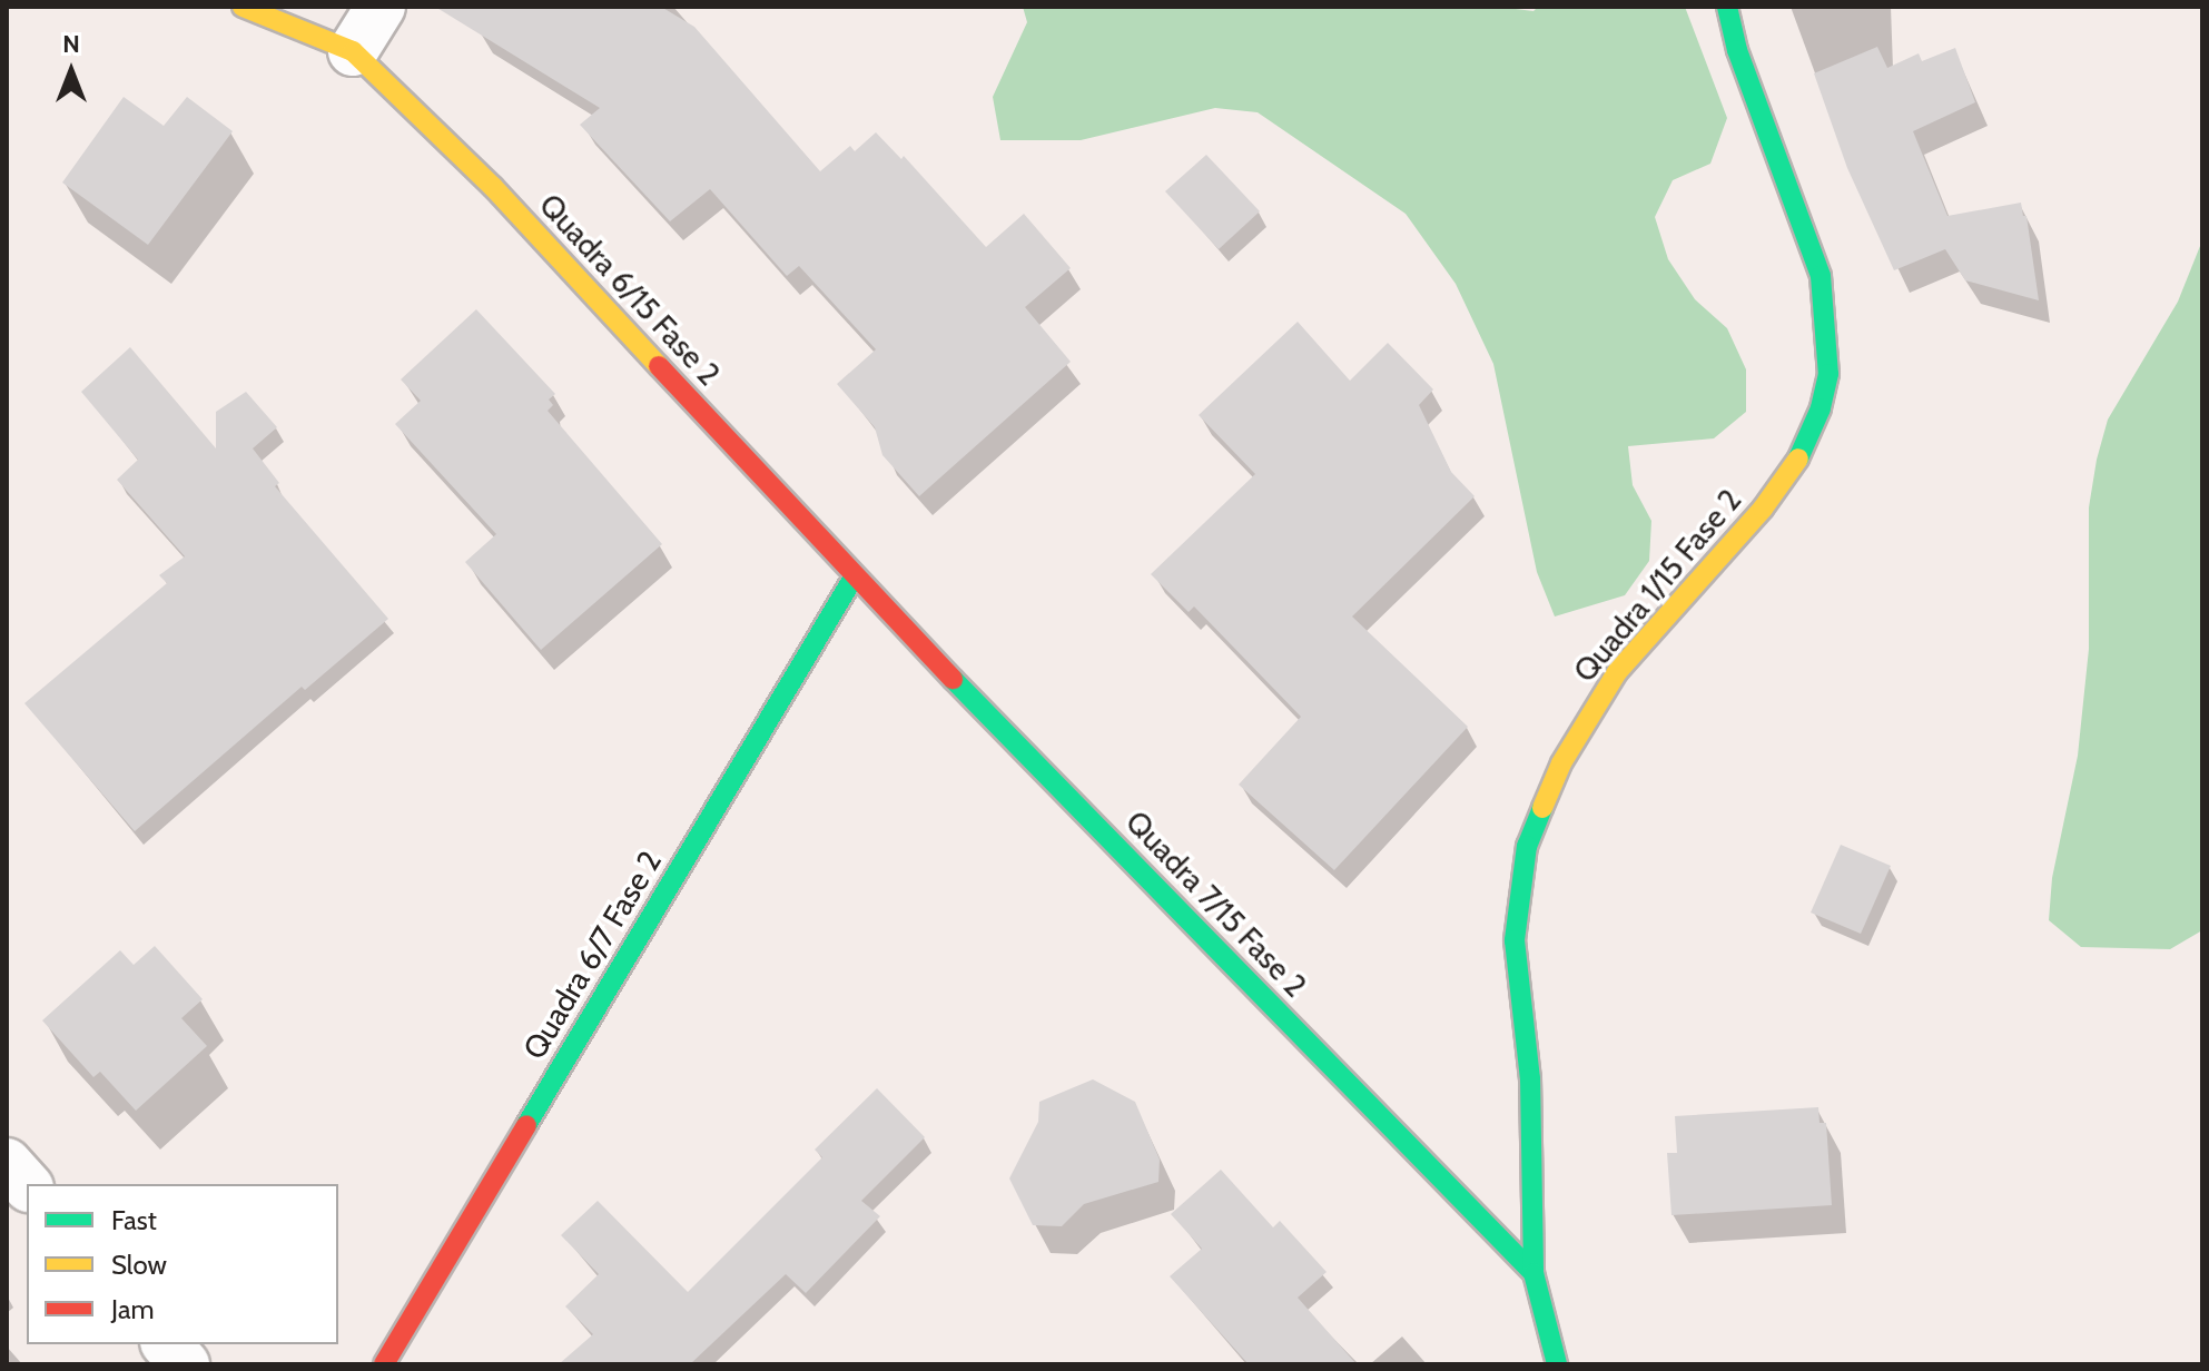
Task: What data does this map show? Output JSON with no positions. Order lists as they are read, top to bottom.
{
  "streets": {
    "street": [
      "Quadra 6/15 Fase 2",
      "Quadra 1/15 Fase 2",
      "Quadra 7/15 Fase 2",
      "Quadra 6/7 Fase 2"
    ]
  },
  "crossings": [
    ["Quadra 6/15 Fase 2", "Quadra 7/15 Fase 2"],
    ["Quadra 6/15 Fase 2", "Quadra 6/7 Fase 2"],
    ["Quadra 1/15 Fase 2", "Quadra 7/15 Fase 2"],
    ["Quadra 7/15 Fase 2", "Quadra 6/7 Fase 2"]
  ],
  "legend": ["Fast", "Slow", "Jam"],
  "north": "top"
}
